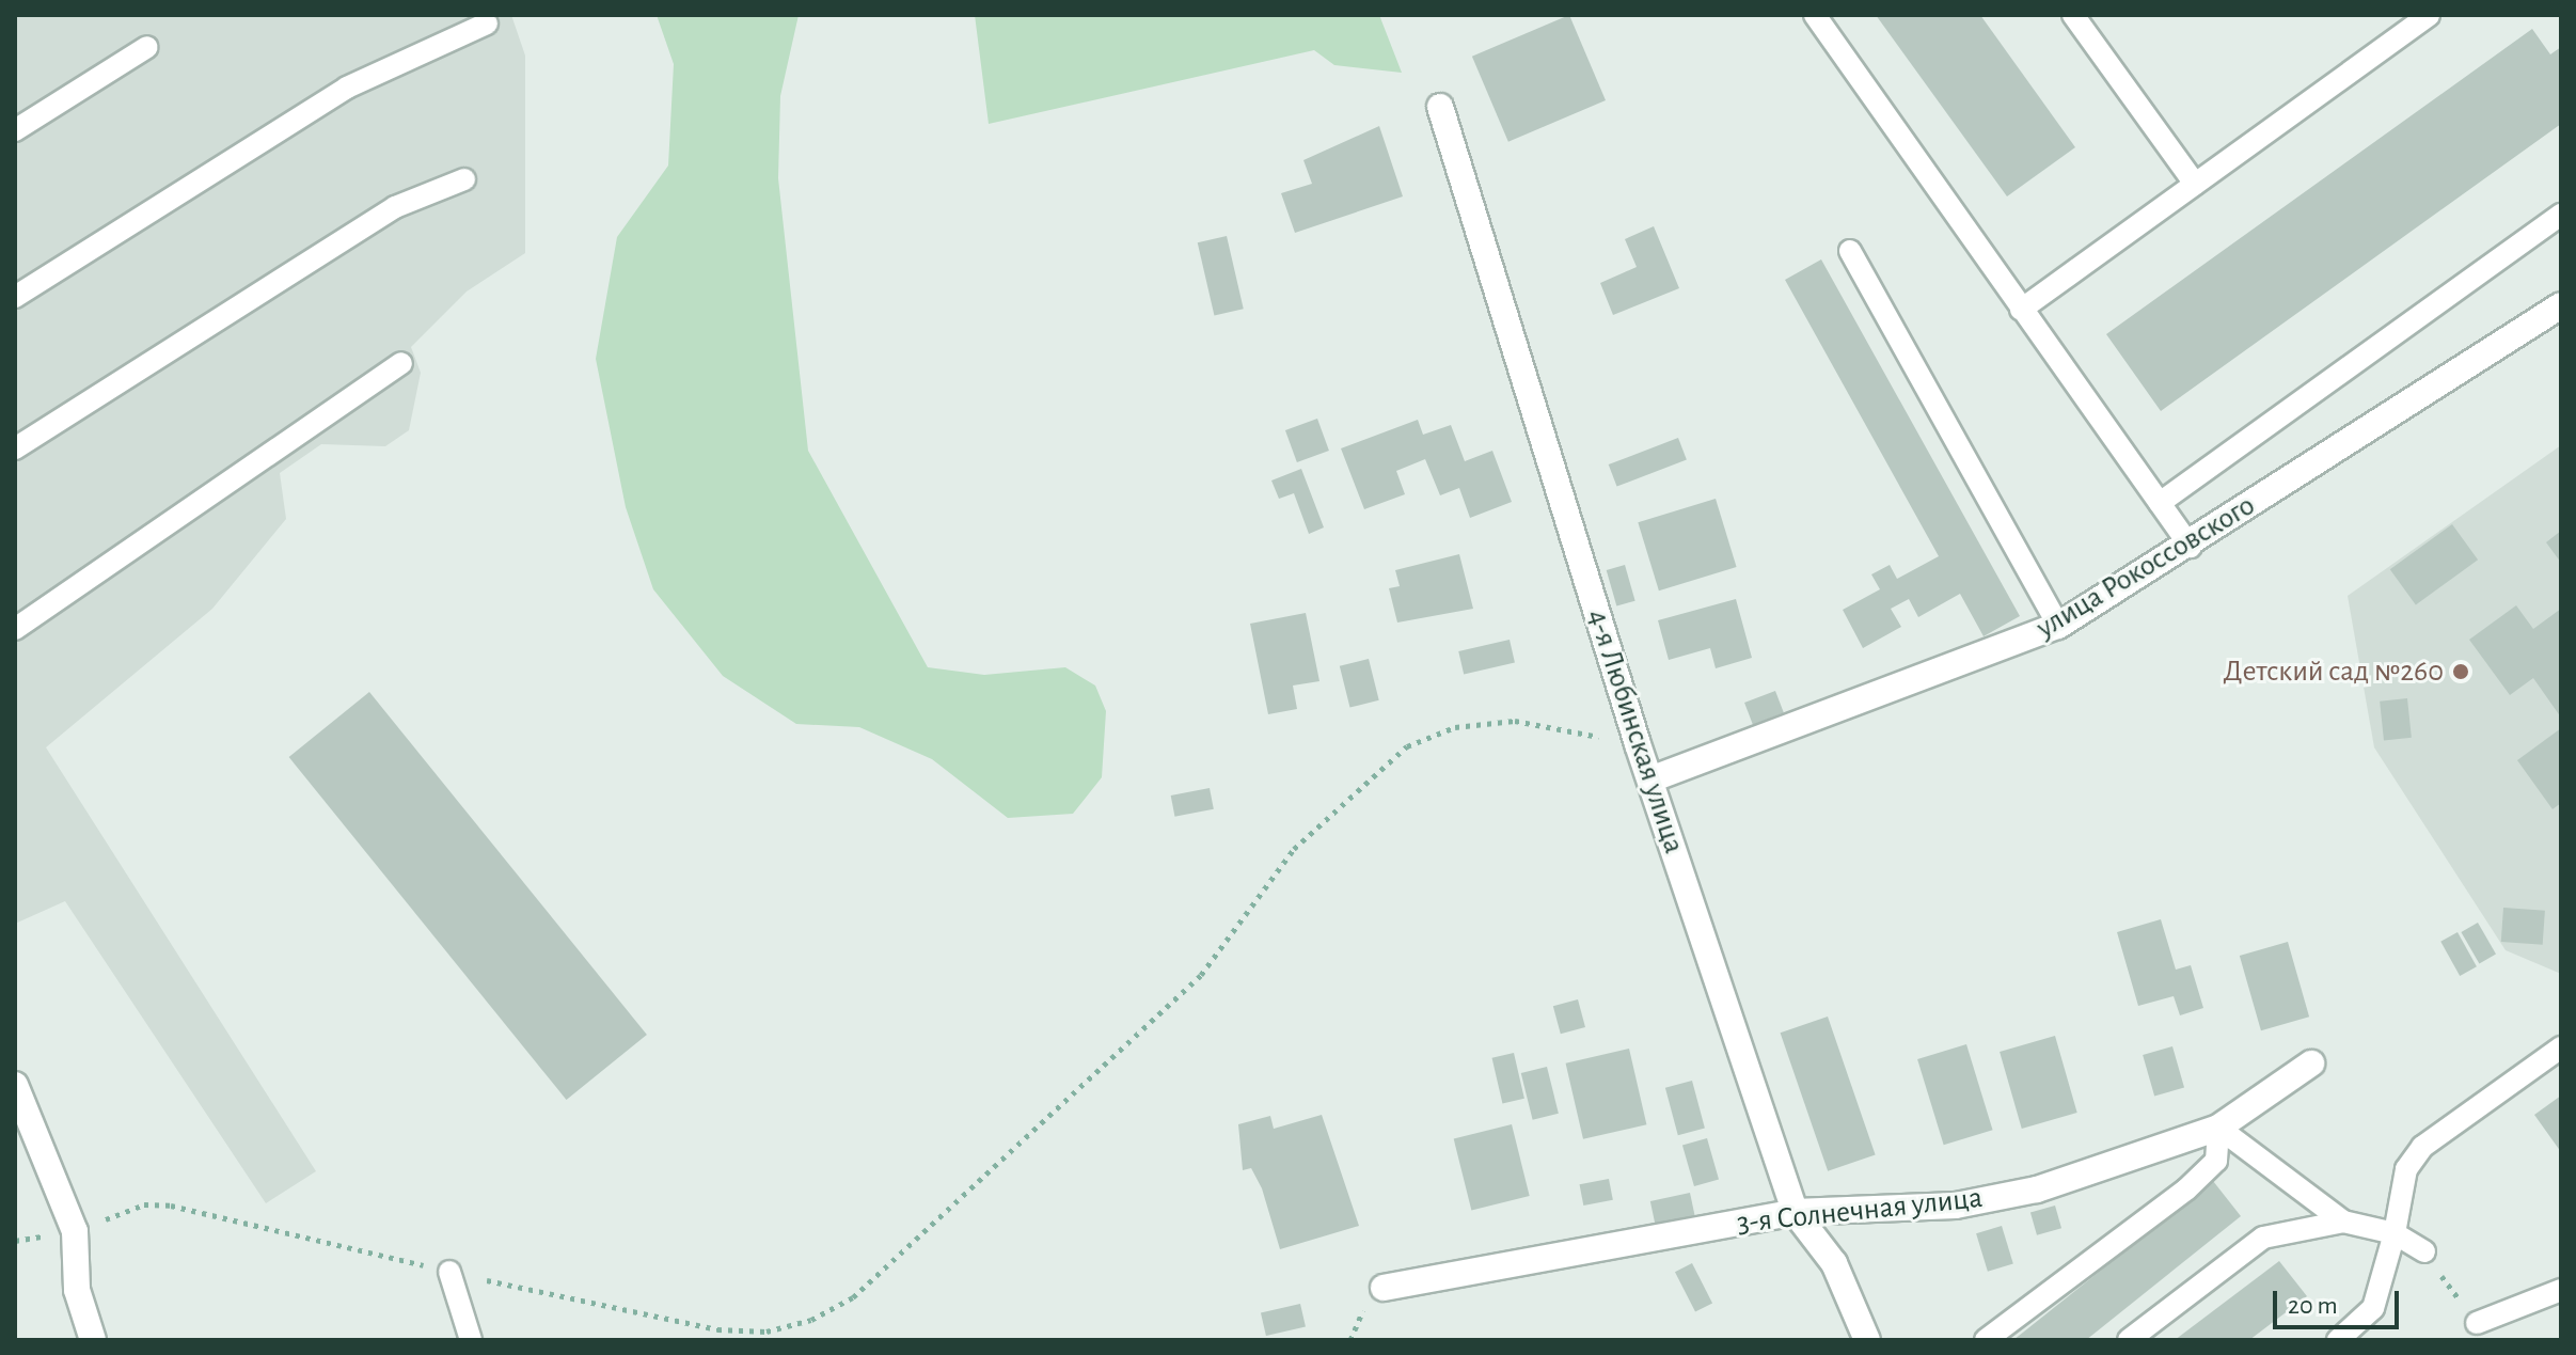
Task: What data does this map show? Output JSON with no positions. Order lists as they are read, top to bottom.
{
  "streets": {
    "street": ["улица Рокоссовского", "4-я Любинская улица", "3-я Солнечная улица"]
  },
  "crossings": [
    ["улица Рокоссовского", "4-я Любинская улица"],
    ["4-я Любинская улица", "3-я Солнечная улица"]
  ],
  "places": ["Детский сад №260"],
  "scale_bar": "20 m"
}
